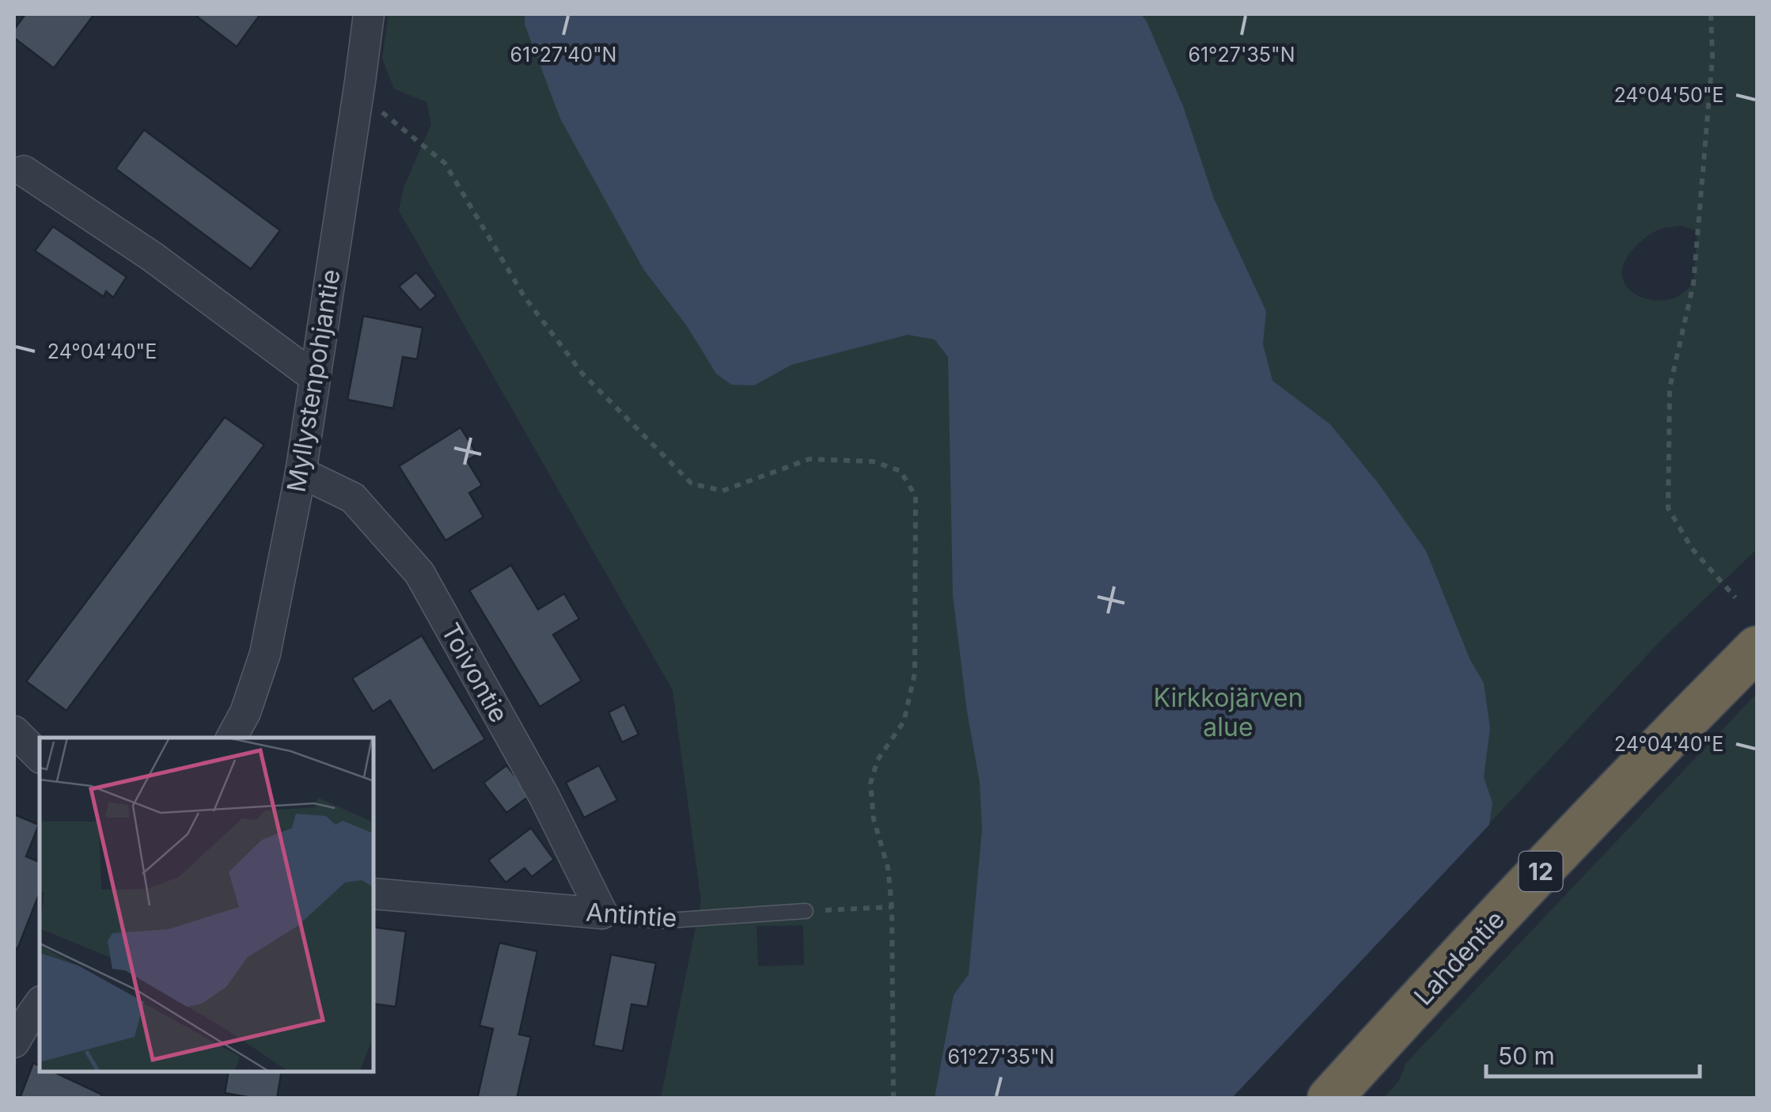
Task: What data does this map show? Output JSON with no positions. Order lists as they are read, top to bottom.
{
  "streets": {
    "highway": ["12", "Lahdentie"],
    "street": ["Myllystenpohjantie", "Toivontie", "Antintie"]
  },
  "crossings": [
    ["Myllystenpohjantie", "Toivontie"],
    ["Toivontie", "Antintie"]
  ],
  "parks": ["Kirkkojärven alue"],
  "scale_bar": "50 m",
  "coordinates": [
    "61°27'40\"N",
    "61°27'35\"N",
    "24°04'50\"E",
    "24°04'40\"E"
  ]
}
